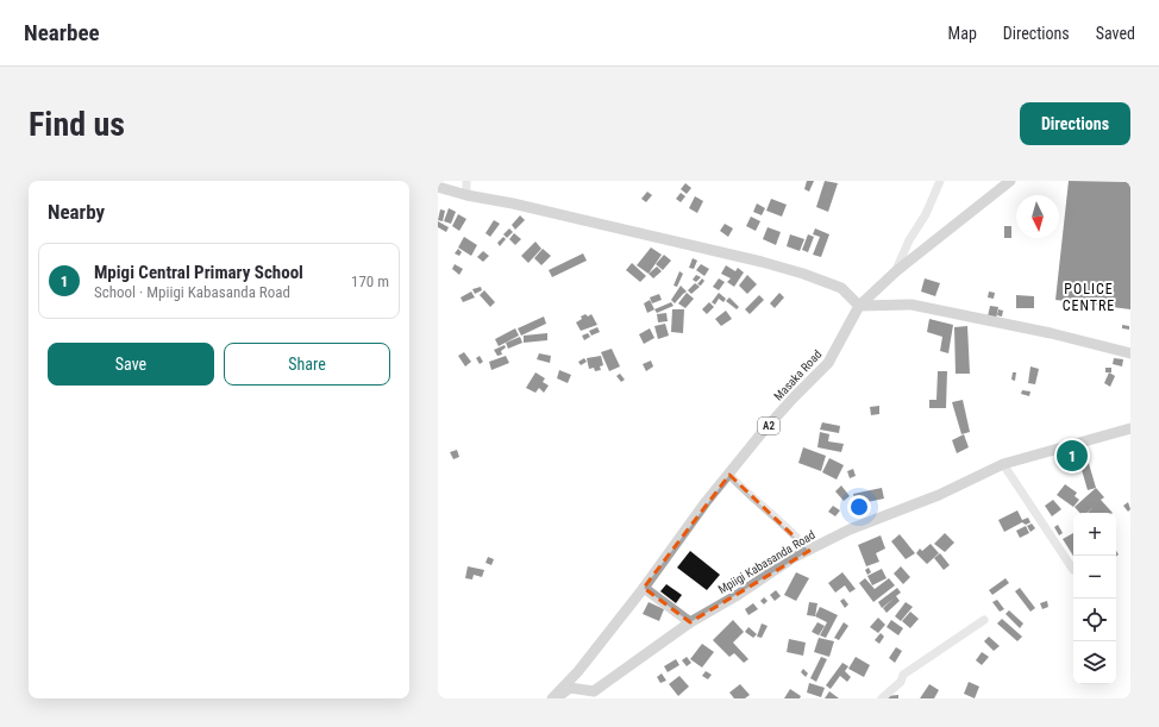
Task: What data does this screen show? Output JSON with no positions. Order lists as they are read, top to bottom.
{
  "streets": {
    "main road": ["Masaka Road", "A2", "Mpiigi Kabasanda Road"]
  },
  "districts": ["POLICE CENTRE"],
  "north": "bottom",
  "page": {
    "header": "Nearbee",
    "nav": ["Map", "Directions", "Saved"],
    "buttons": [
      "Directions",
      ["Save", "Share"]
    ],
    "title": "Find us",
    "heading": "Nearby",
    "list": [
      {
        "mark": "1",
        "name": "Mpigi Central Primary School",
        "note": "School · Mpiigi Kabasanda Road",
        "value": "170 m"
      }
    ],
    "pins": "1",
    "map_buttons": ["+", "−"]
  }
}
